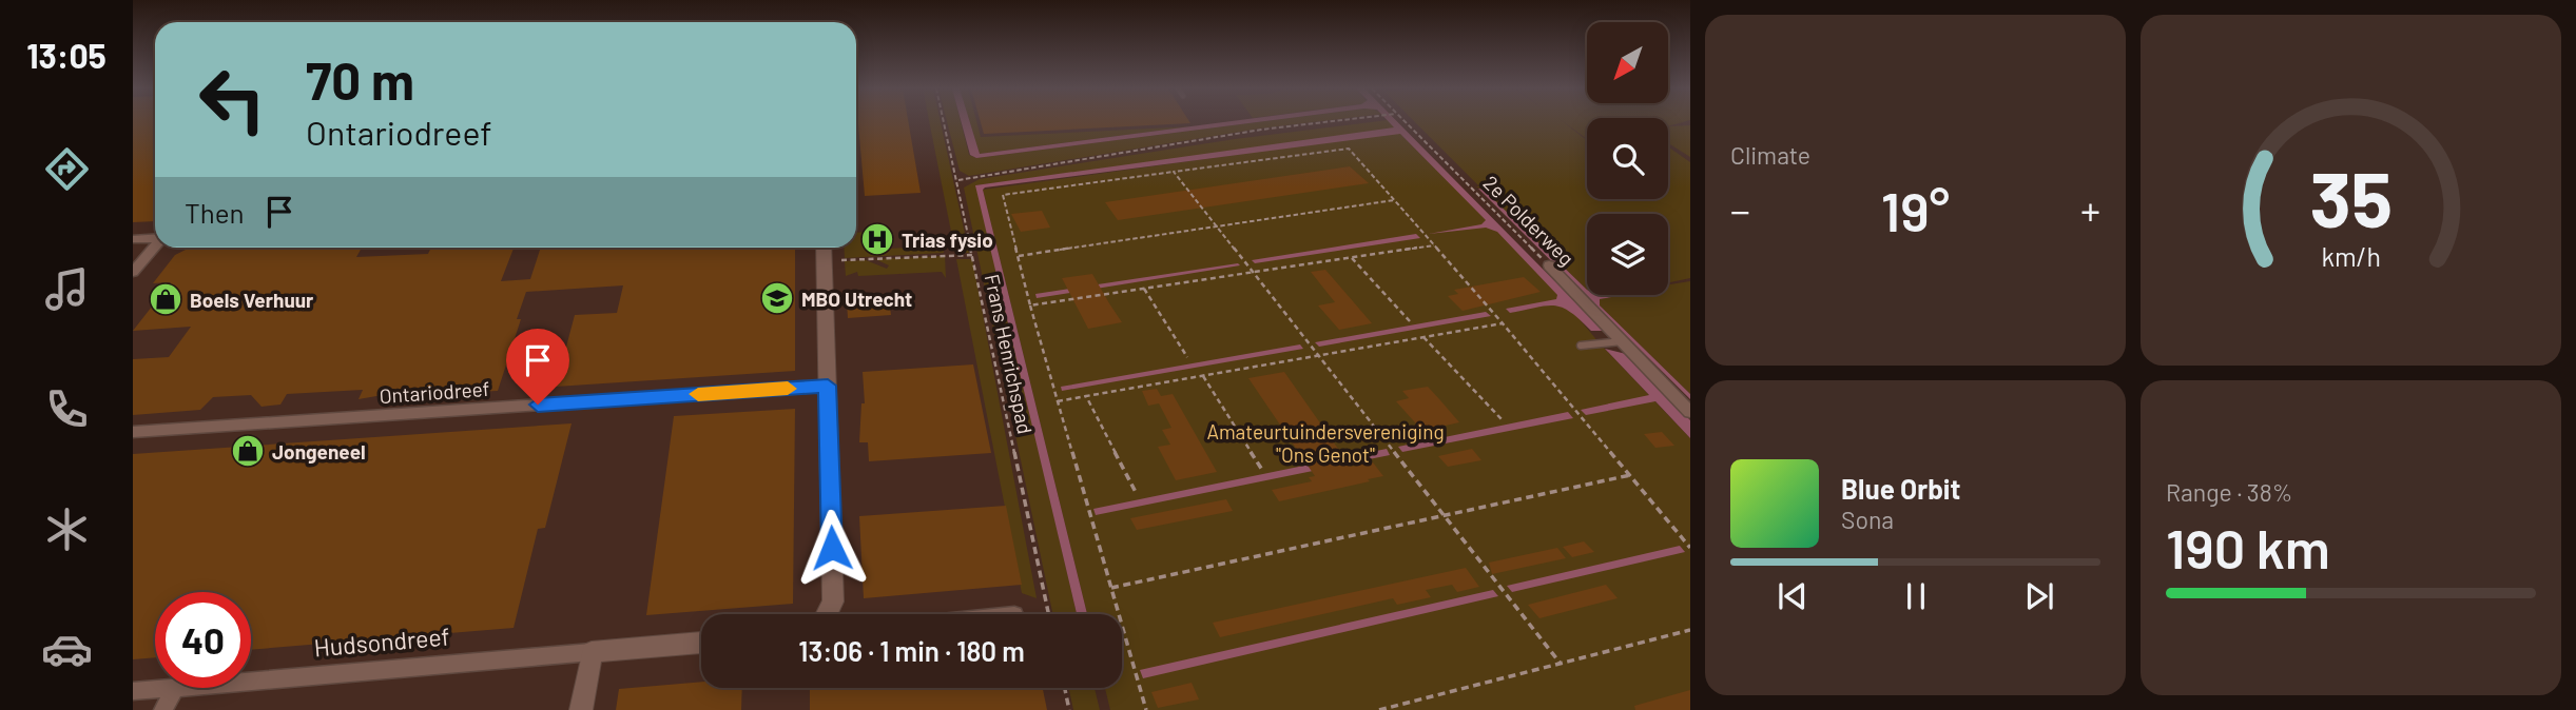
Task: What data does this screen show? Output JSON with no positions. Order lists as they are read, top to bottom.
{
  "streets": {
    "street": ["2e Polderweg", "Ontariodreef", "Hudsondreef"],
    "path": ["Frans Henrichspad"]
  },
  "parks": ["Amateurtuindersvereniging \"Ons Genot\""],
  "places": {
    "hospital": ["Trias fysio"],
    "school or university": ["MBO Utrecht"],
    "shop": ["Boels Verhuur", "Jongeneel"]
  },
  "north": "bottom left",
  "page": {
    "tabs": "13:05",
    "tile": [
      "Climate",
      ["Range · 38%", "190 km"]
    ],
    "turn": ["70 m", "Ontariodreef"],
    "then": "Then",
    "heat": ["−", "19°", "+"],
    "song": ["Blue Orbit", "Sona"],
    "limit": "40",
    "trip": "13:06 · 1 min · 180 m",
    "gauge": ["35", "km/h"]
  }
}
